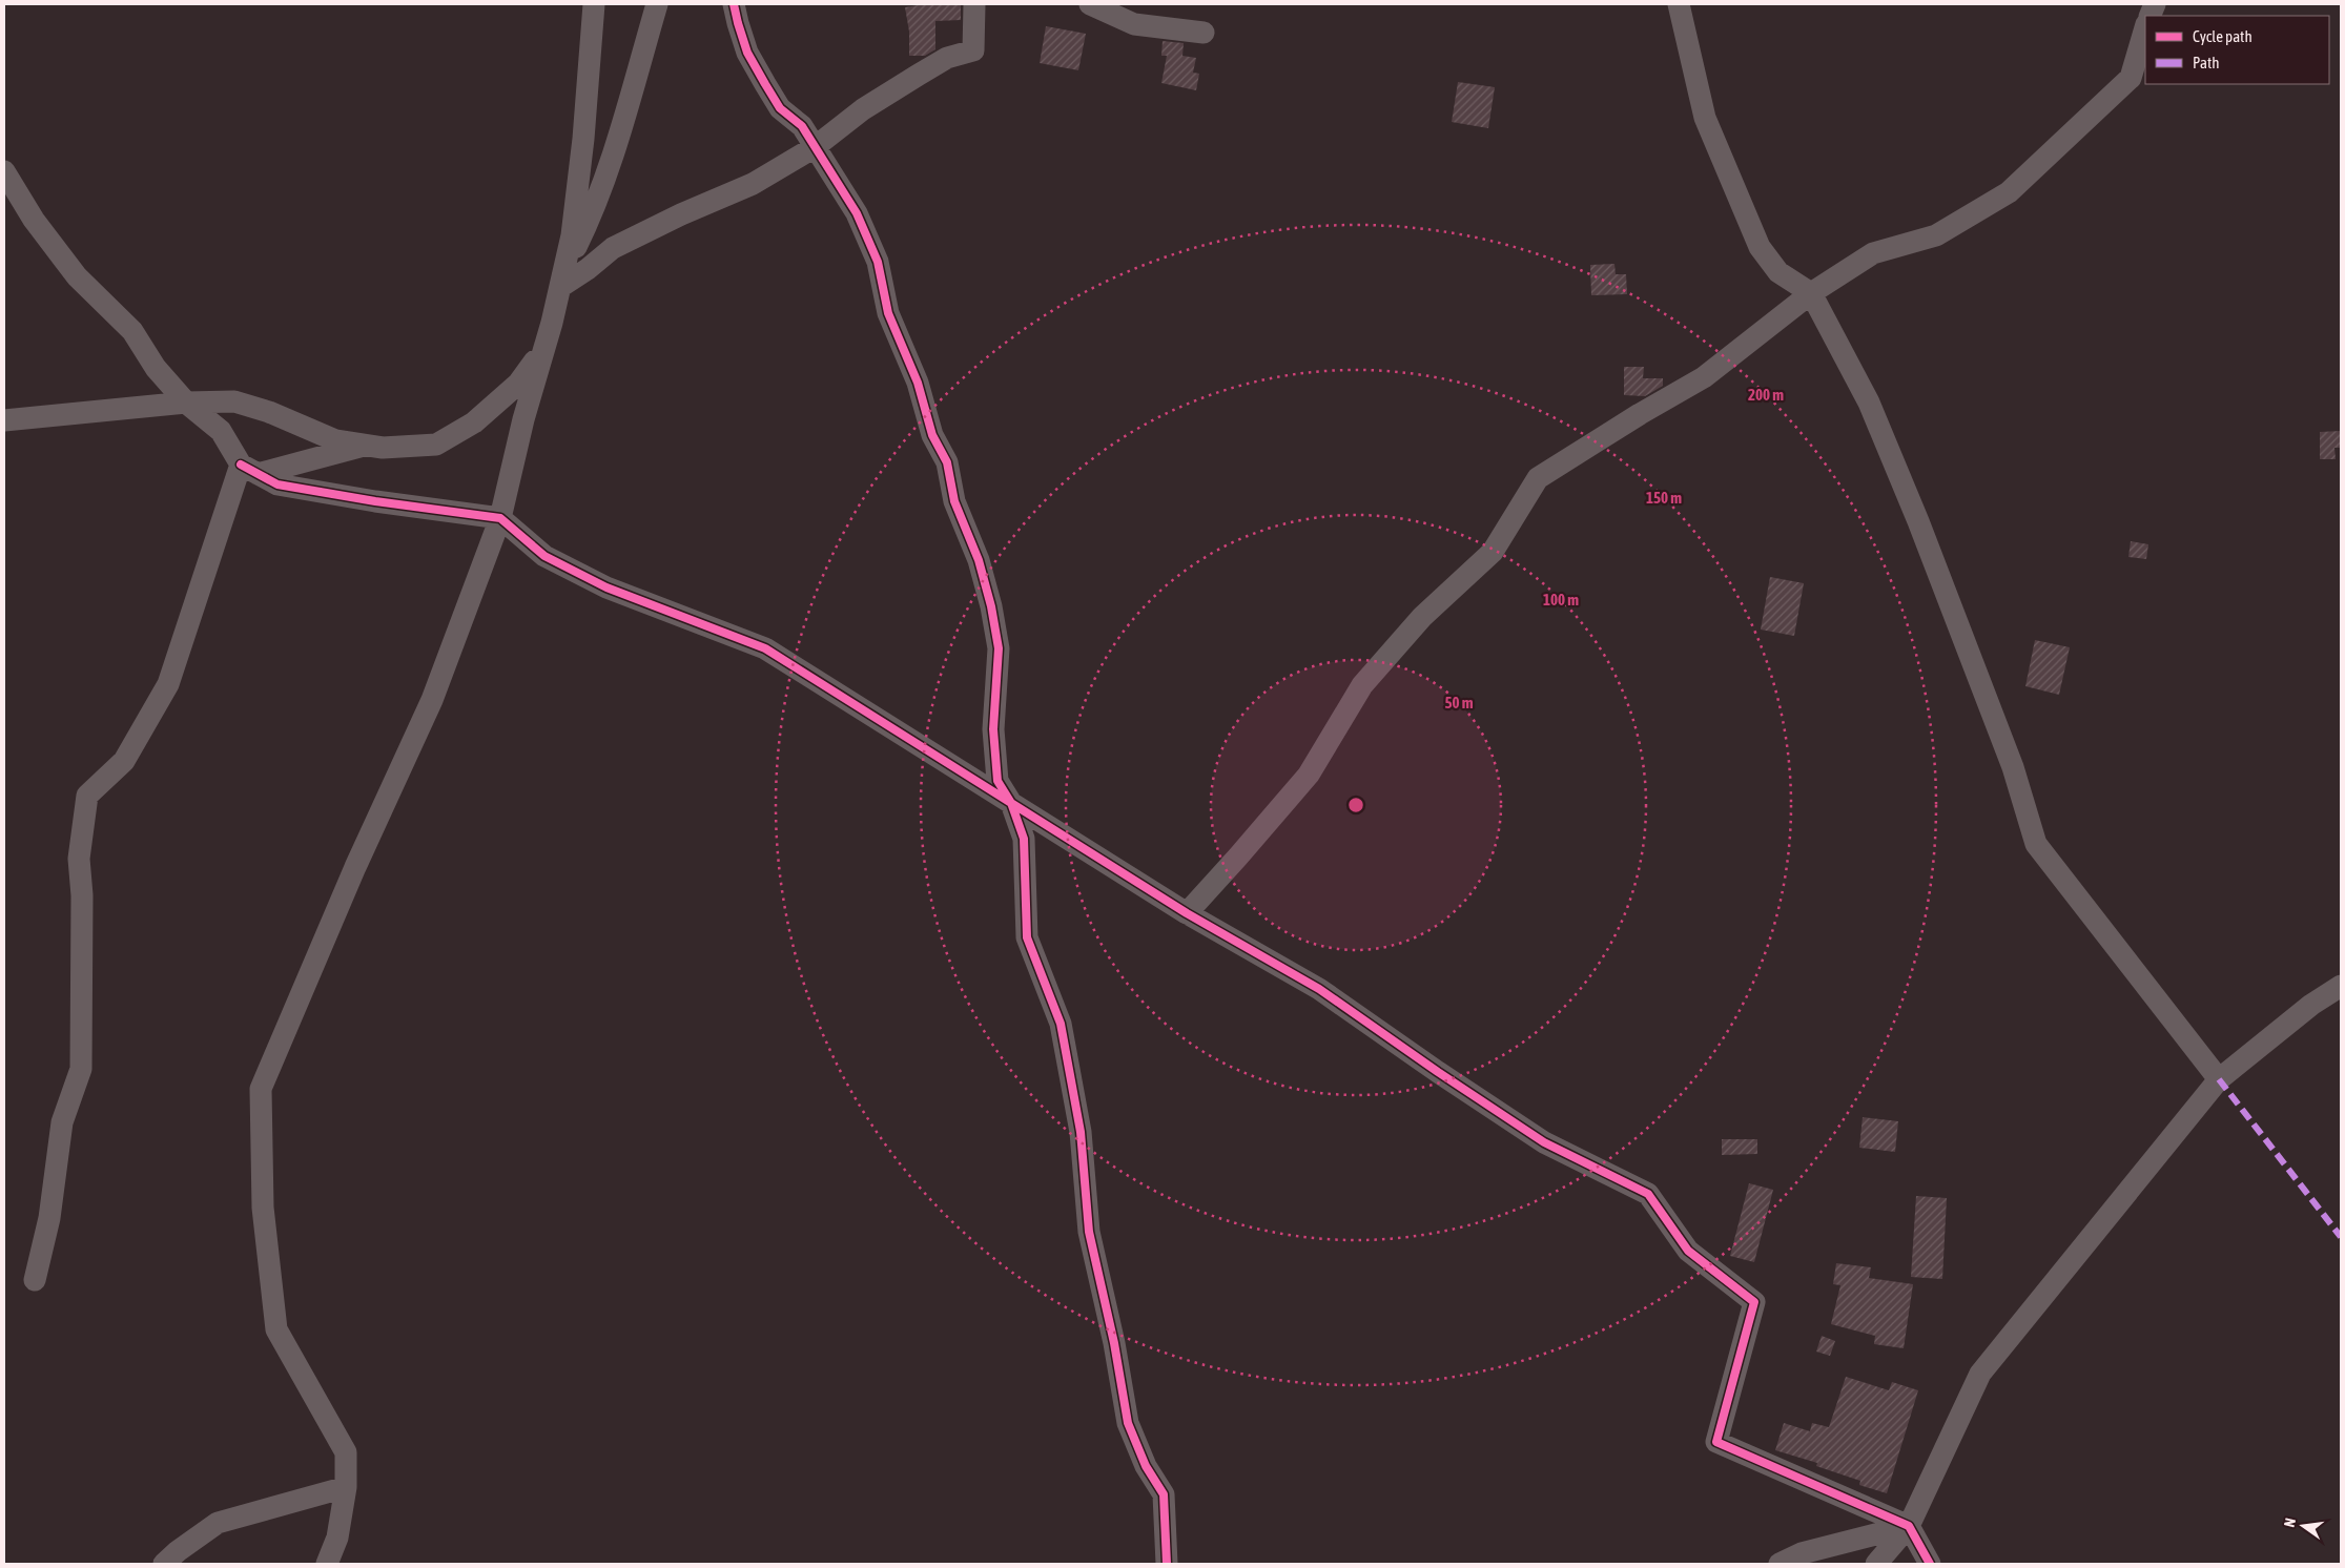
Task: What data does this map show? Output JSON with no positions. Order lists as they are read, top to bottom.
{
  "legend": ["Cycle path", "Path"],
  "north": "left",
  "rings": [
    "200 m",
    "150 m",
    "100 m",
    "50 m"
  ]
}
